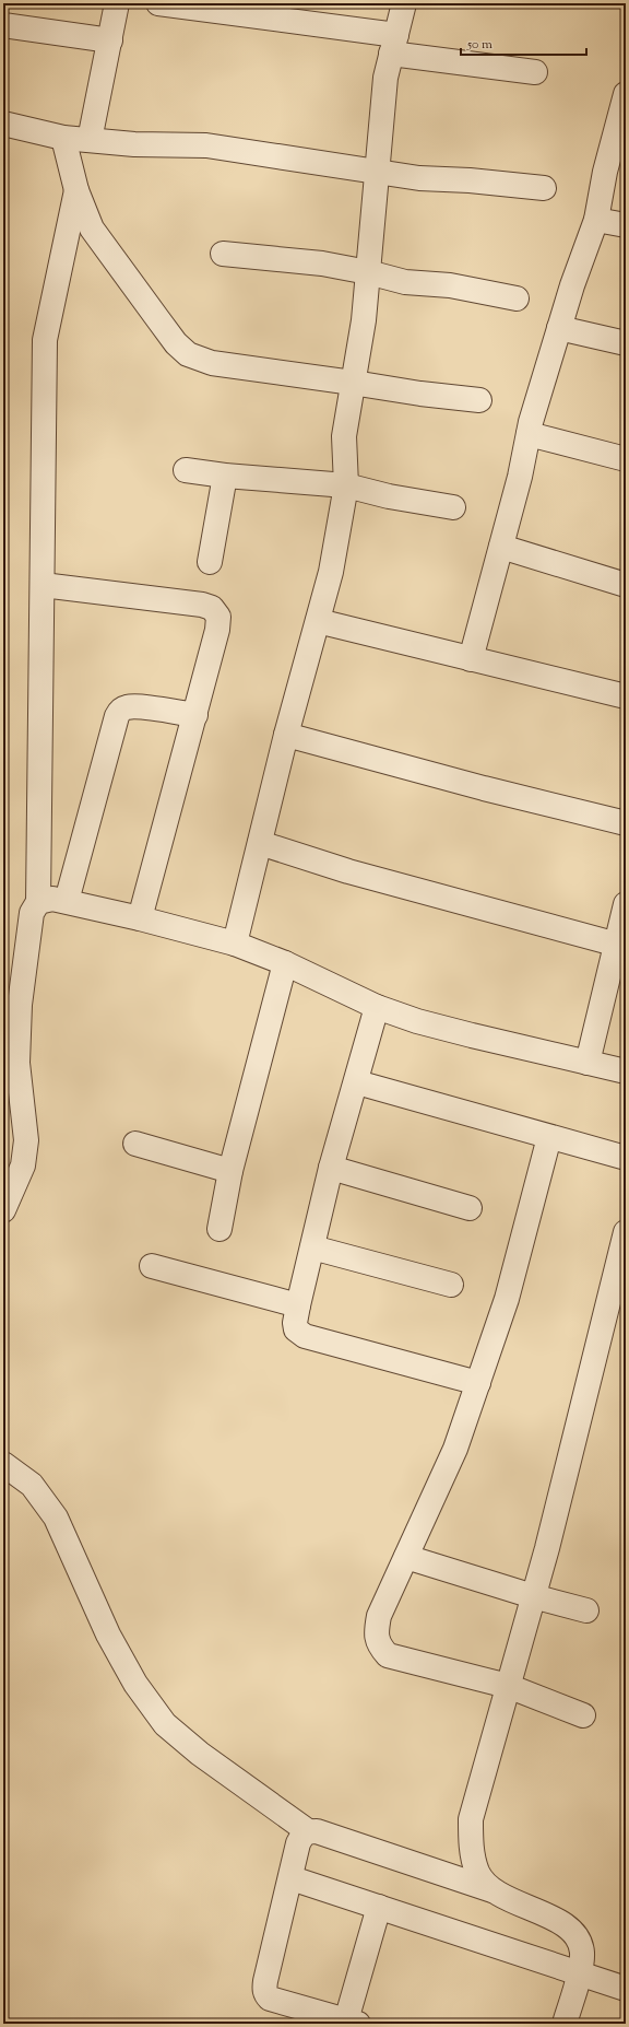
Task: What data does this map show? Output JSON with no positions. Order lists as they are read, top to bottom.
{
  "scale_bar": "50 m"
}
